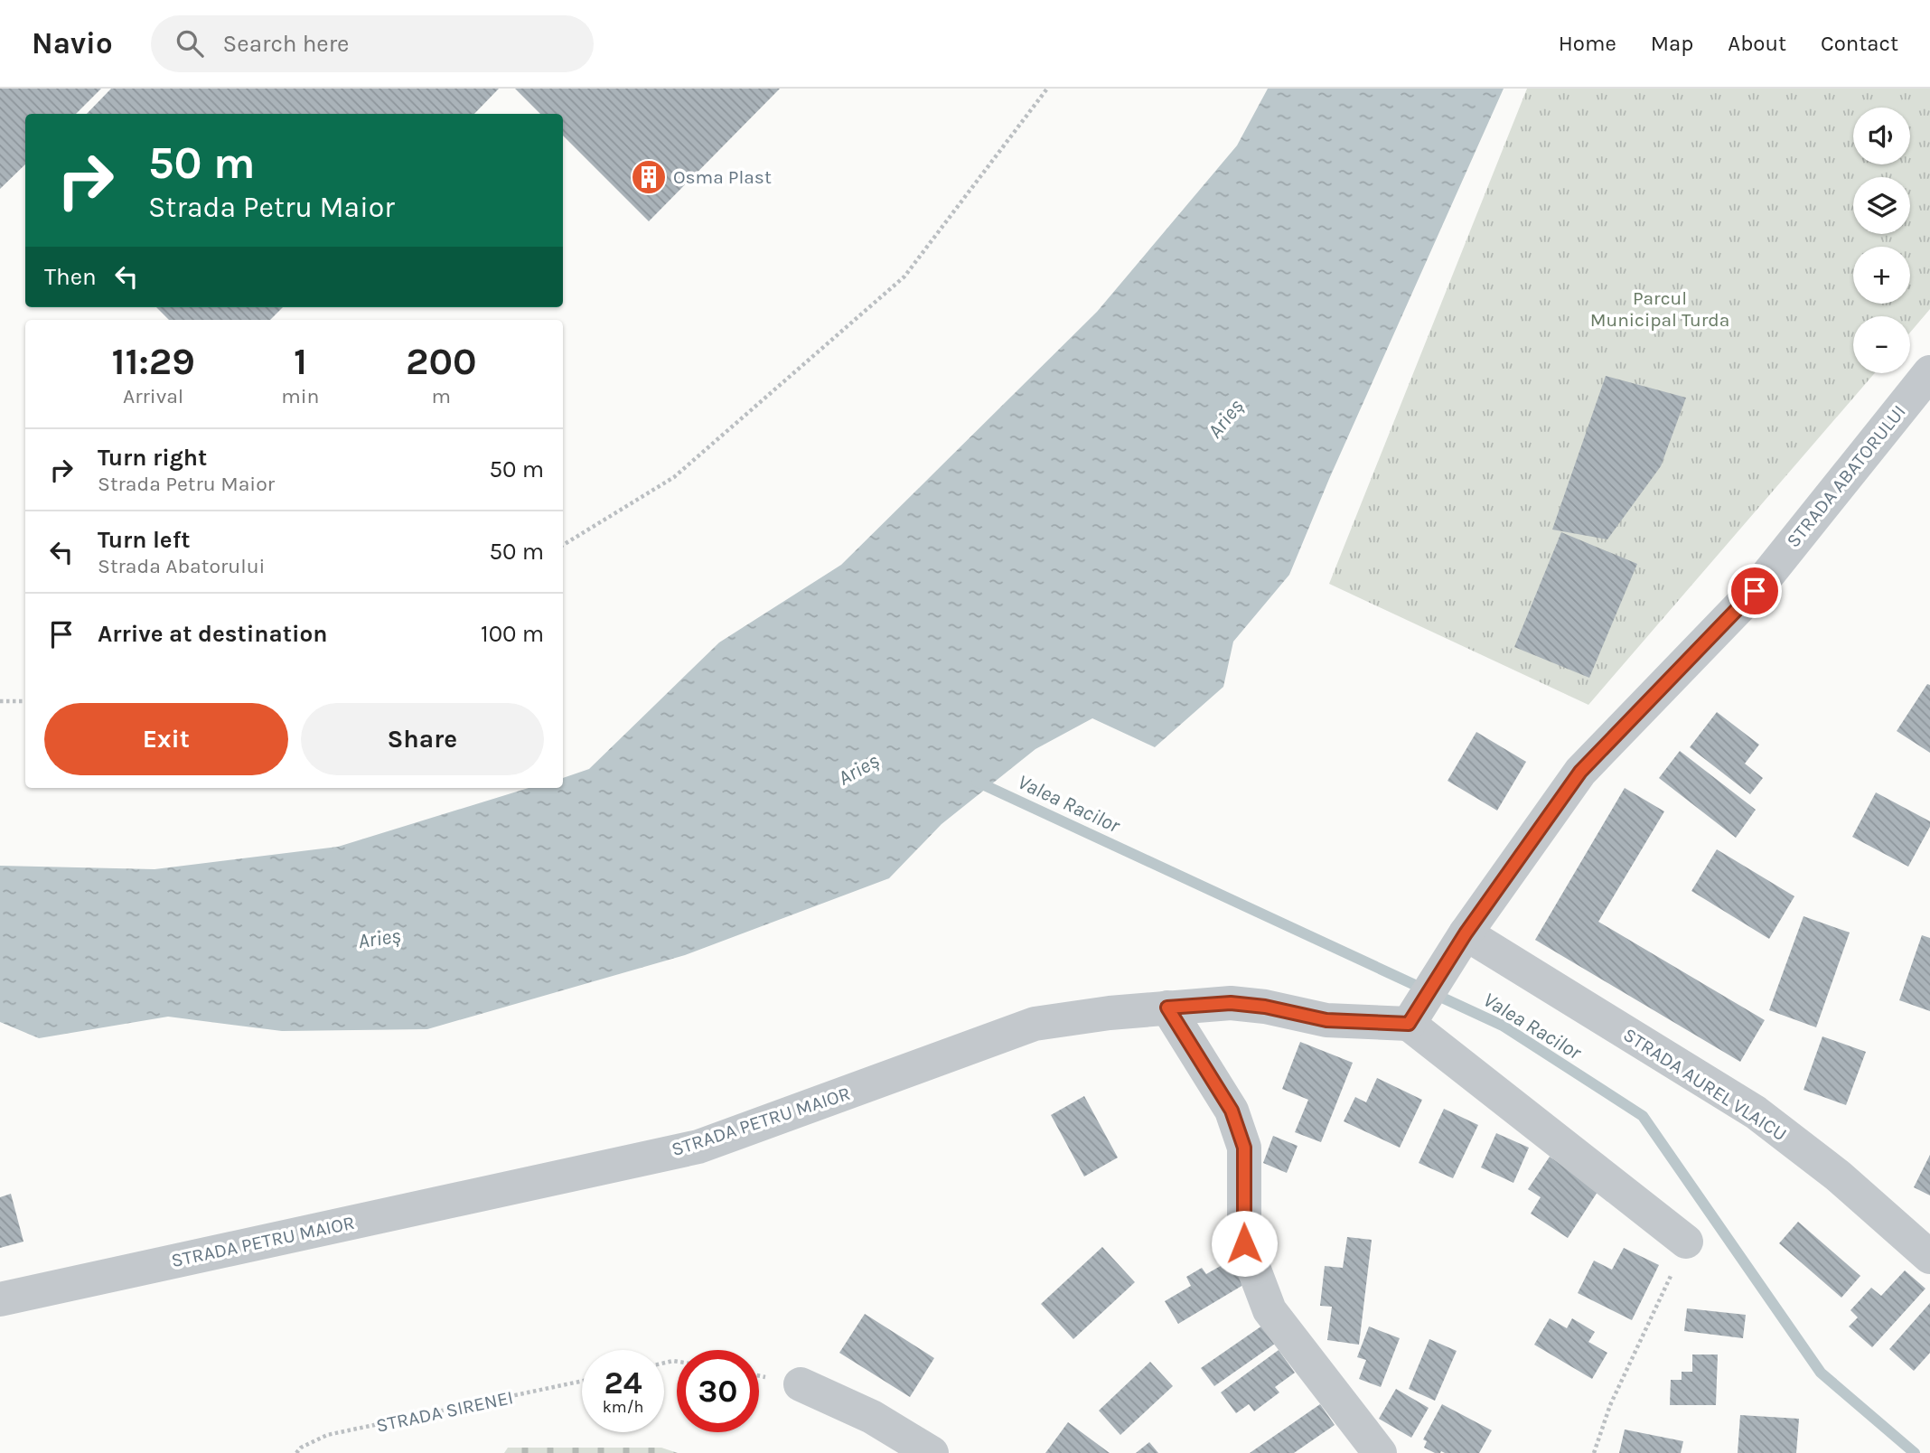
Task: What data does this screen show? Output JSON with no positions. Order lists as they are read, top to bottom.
{
  "streets": {
    "street": ["STRADA ABATORULUI", "STRADA AUREL VLAICU", "STRADA PETRU MAIOR"],
    "path": ["STRADA SIRENEI"]
  },
  "crossings": [
    ["STRADA ABATORULUI", "STRADA AUREL VLAICU"],
    ["STRADA ABATORULUI", "STRADA PETRU MAIOR"]
  ],
  "water": ["Arieș", "Valea Racilor"],
  "parks": ["Parcul Municipal Turda"],
  "places": {
    "building": ["Osma Plast"]
  },
  "page": {
    "header": "Navio",
    "search": "Search here",
    "nav": [
      "Home",
      "Map",
      "About",
      "Contact"
    ],
    "map_buttons": ["+", "−"],
    "turn": ["50 m", "Strada Petru Maior"],
    "then": "Then",
    "eta": [
      "11:29",
      "Arrival",
      "1",
      "min",
      "200",
      "m"
    ],
    "list": [
      {
        "name": "Turn right",
        "note": "Strada Petru Maior",
        "value": "50 m"
      },
      {
        "name": "Turn left",
        "note": "Strada Abatorului",
        "value": "50 m"
      },
      {
        "name": "Arrive at destination",
        "value": "100 m"
      }
    ],
    "buttons": ["Exit", "Share"],
    "speed": "24 km/h",
    "limit": "30"
  }
}
